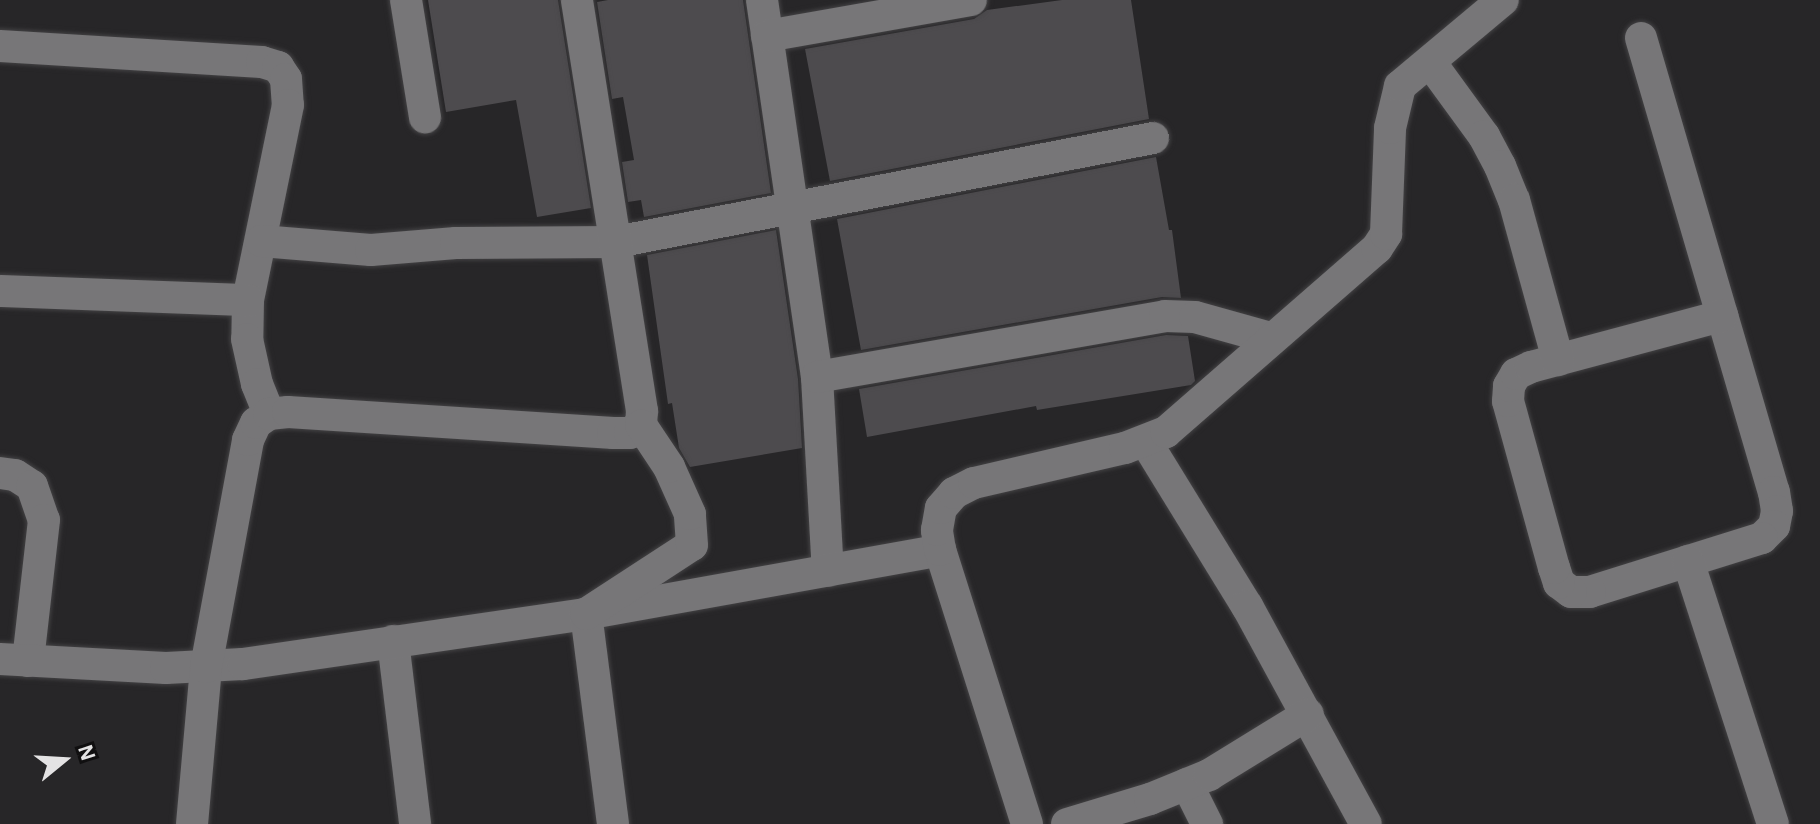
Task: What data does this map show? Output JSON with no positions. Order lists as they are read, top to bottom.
{
  "north": "right"
}
